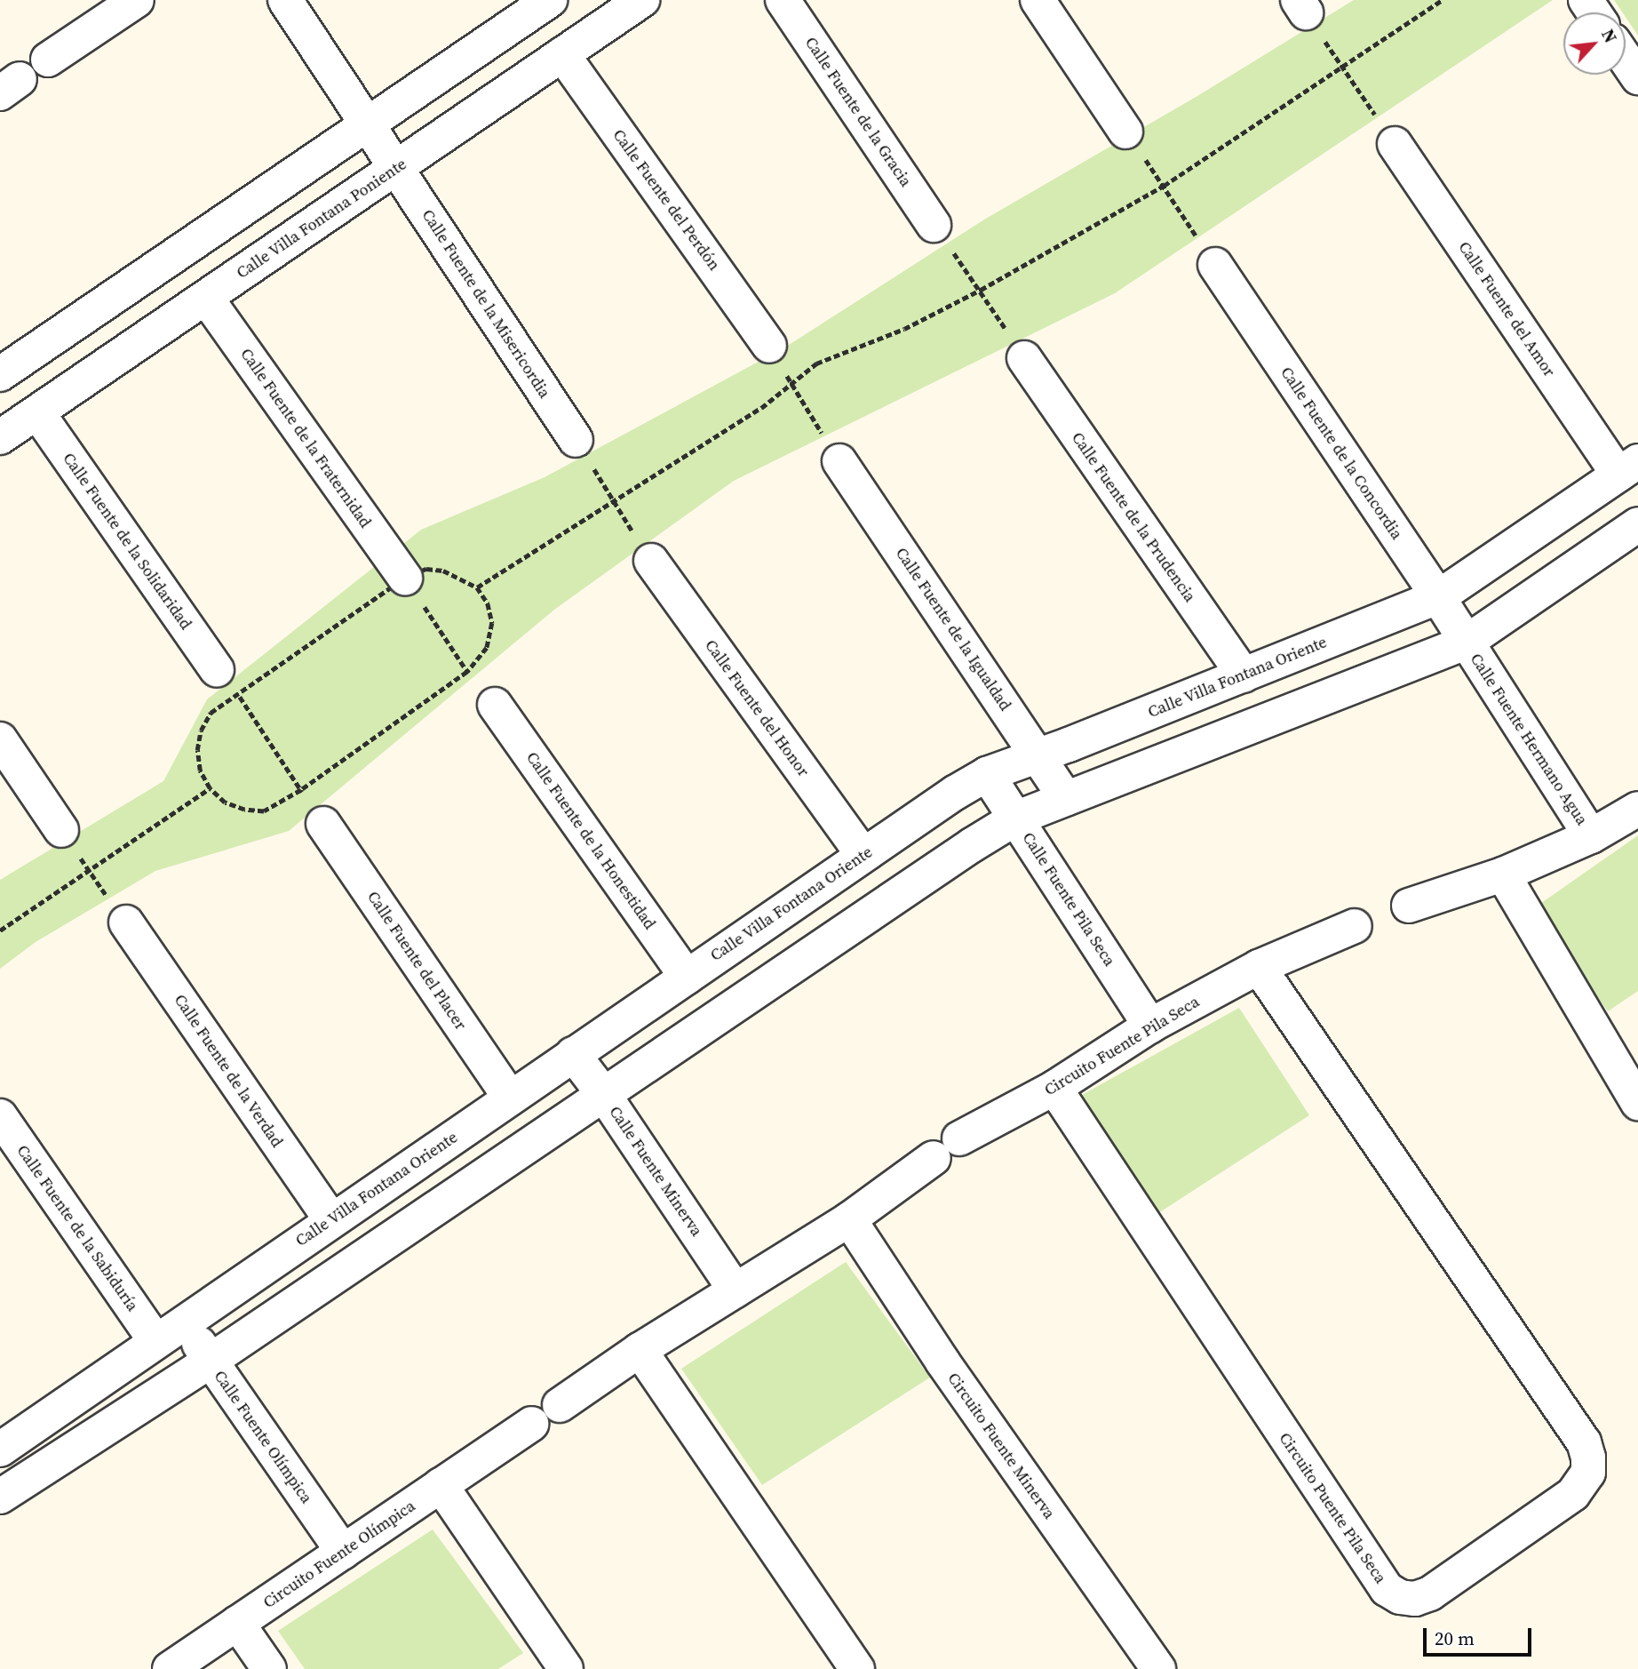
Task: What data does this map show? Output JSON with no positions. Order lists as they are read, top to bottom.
{
  "streets": {
    "street": [
      "Calle Fuente de la Gracia",
      "Calle Fuente del Perdón",
      "Calle Villa Fontana Poniente",
      "Calle Fuente de la Misericordia",
      "Calle Fuente del Amor",
      "Calle Fuente de la Fraternidad",
      "Calle Fuente de la Concordia",
      "Calle Fuente de la Prudencia",
      "Calle Fuente de la Solidaridad",
      "Calle Fuente de la Igualdad",
      "Calle Villa Fontana Oriente",
      "Calle Fuente del Honor",
      "Calle Fuente Hermano Agua",
      "Calle Fuente de la Honestidad",
      "Calle Fuente Pila Seca",
      "Calle Fuente del Placer",
      "Circuito Fuente Pila Seca",
      "Calle Fuente de la Verdad",
      "Calle Fuente Minerva",
      "Calle Fuente de la Sabiduría",
      "Calle Fuente Olímpica",
      "Circuito Fuente Minerva",
      "Circuito Puente Pila Seca",
      "Circuito Fuente Olímpica"
    ]
  },
  "crossings": [
    ["Calle Fuente del Perdón", "Calle Villa Fontana Poniente"],
    ["Calle Villa Fontana Poniente", "Calle Fuente de la Misericordia"],
    ["Calle Villa Fontana Poniente", "Calle Fuente de la Fraternidad"],
    ["Calle Villa Fontana Poniente", "Calle Fuente de la Solidaridad"],
    ["Calle Fuente del Amor", "Calle Villa Fontana Oriente"],
    ["Calle Fuente de la Concordia", "Calle Villa Fontana Oriente"],
    ["Calle Fuente de la Concordia", "Calle Fuente Hermano Agua"],
    ["Calle Fuente de la Prudencia", "Calle Villa Fontana Oriente"],
    ["Calle Fuente de la Igualdad", "Calle Villa Fontana Oriente"],
    ["Calle Villa Fontana Oriente", "Calle Fuente del Honor"],
    ["Calle Villa Fontana Oriente", "Calle Fuente de la Honestidad"],
    ["Calle Villa Fontana Oriente", "Calle Fuente Pila Seca"],
    ["Calle Villa Fontana Oriente", "Calle Fuente del Placer"],
    ["Calle Villa Fontana Oriente", "Calle Fuente de la Verdad"],
    ["Calle Villa Fontana Oriente", "Calle Fuente Minerva"],
    ["Calle Villa Fontana Oriente", "Calle Fuente de la Sabiduría"],
    ["Calle Villa Fontana Oriente", "Calle Fuente Olímpica"],
    ["Calle Fuente Pila Seca", "Circuito Fuente Pila Seca"],
    ["Circuito Fuente Pila Seca", "Circuito Fuente Minerva"],
    ["Circuito Fuente Pila Seca", "Circuito Puente Pila Seca"],
    ["Calle Fuente Olímpica", "Circuito Fuente Olímpica"]
  ],
  "scale_bar": "20 m",
  "north": "top right"
}
